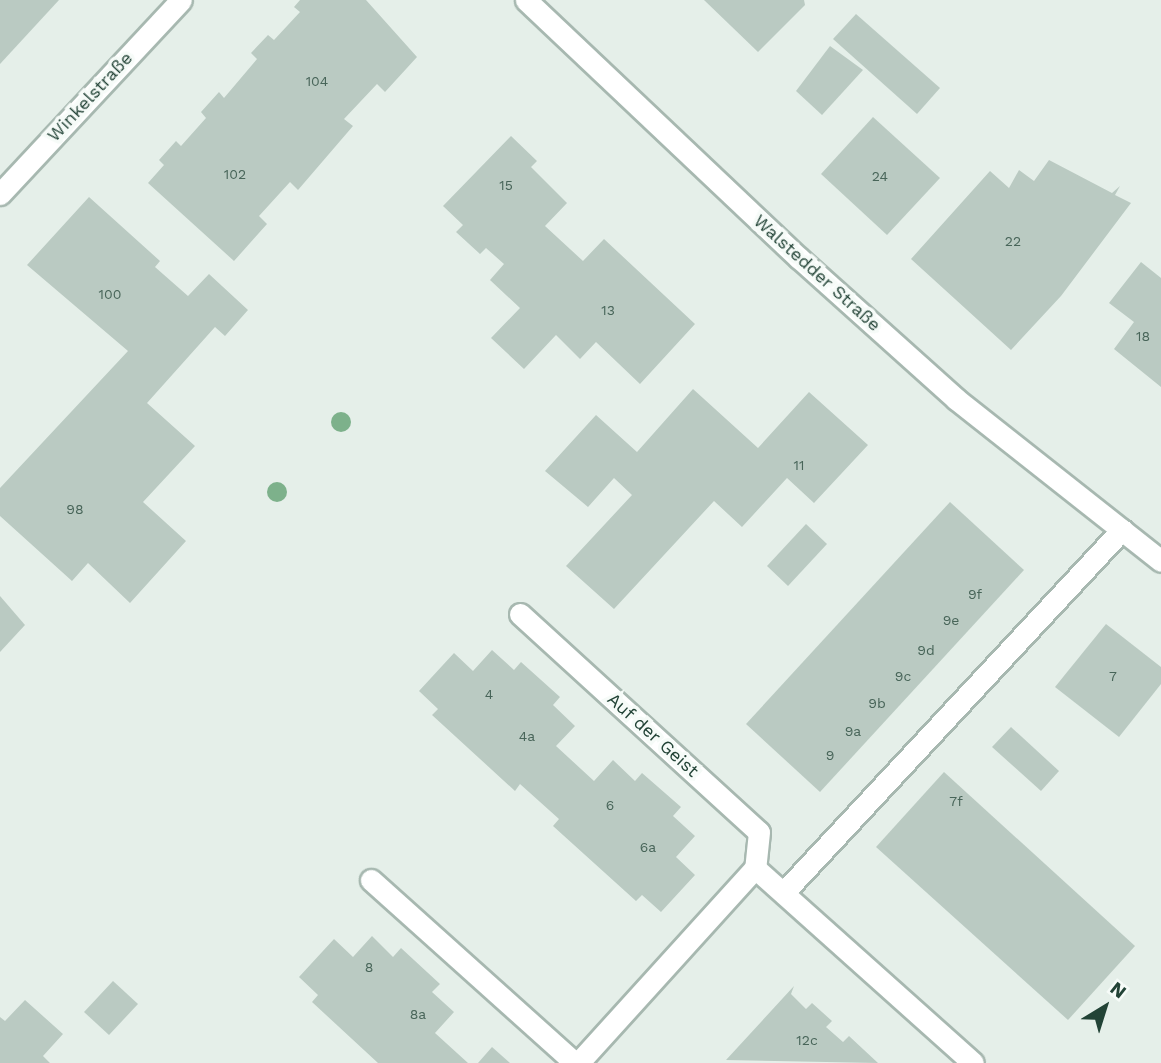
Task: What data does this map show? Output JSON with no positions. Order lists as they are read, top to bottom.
{
  "streets": {
    "street": ["Winkelstraße", "Walstedder Straße", "Auf der Geist"]
  },
  "house_numbers": [
    "104",
    "102",
    "24",
    "15",
    "22",
    "100",
    "13",
    "18",
    "11",
    "98",
    "9f",
    "9e",
    "9d",
    "9c",
    "7",
    "4",
    "9b",
    "9a",
    "4a",
    "9",
    "7f",
    "6",
    "6a",
    "8",
    "8a",
    "12c"
  ],
  "north": "top right"
}
